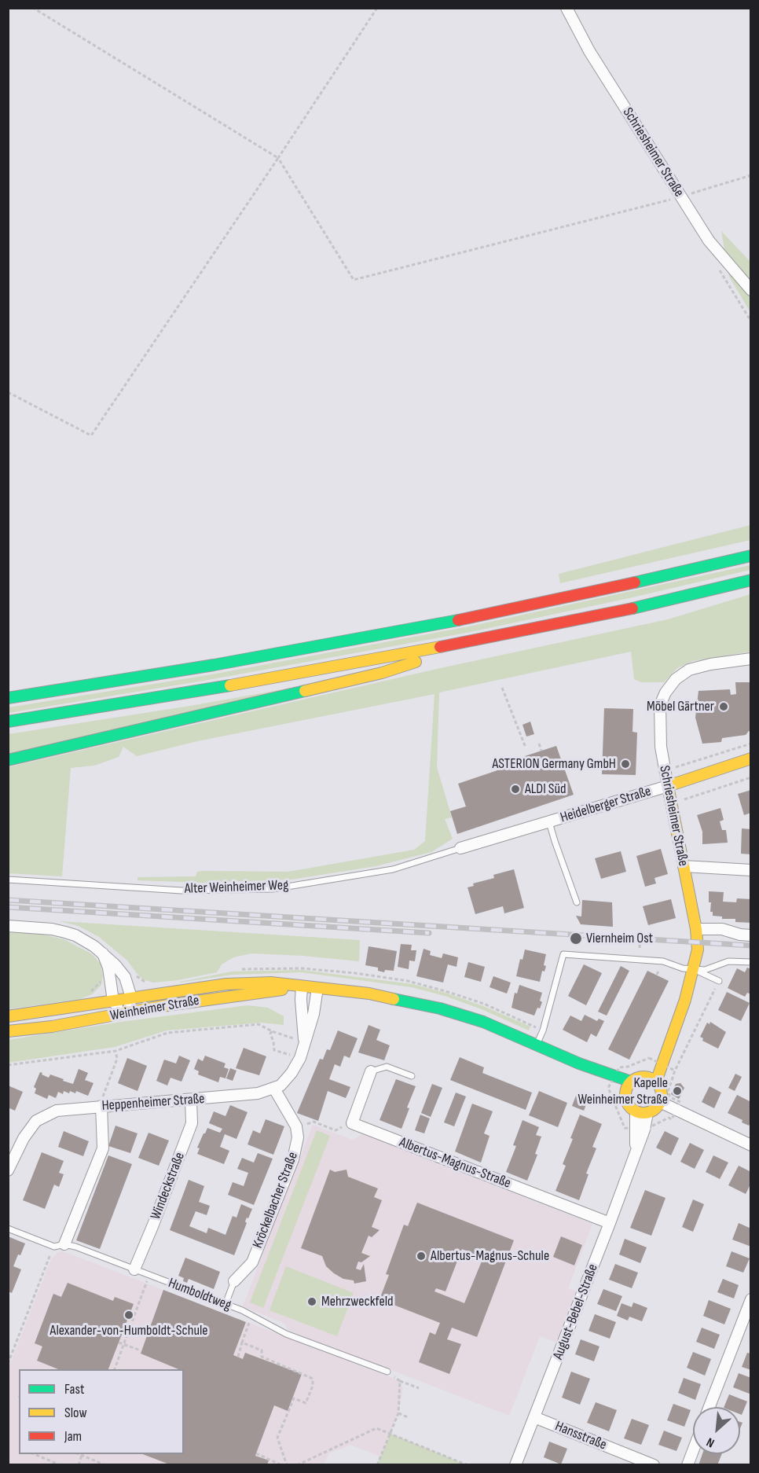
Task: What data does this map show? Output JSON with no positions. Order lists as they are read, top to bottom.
{
  "streets": {
    "main road": ["Schriesheimer Straße", "Heidelberger Straße", "Weinheimer Straße"],
    "street": [
      "Heppenheimer Straße",
      "Albertus-Magnus-Straße",
      "Windeckstraße",
      "Kröckelbacher Straße",
      "August-Bebel-Straße",
      "Hansstraße"
    ],
    "lane": ["Alter Weinheimer Weg", "Humboldtweg"]
  },
  "crossings": [
    ["Schriesheimer Straße", "Heidelberger Straße"],
    ["Schriesheimer Straße", "Weinheimer Straße"],
    ["Schriesheimer Straße", "August-Bebel-Straße"],
    ["Heidelberger Straße", "Alter Weinheimer Weg"],
    ["Weinheimer Straße", "Heppenheimer Straße"],
    ["Weinheimer Straße", "August-Bebel-Straße"],
    ["Heppenheimer Straße", "Windeckstraße"],
    ["Albertus-Magnus-Straße", "August-Bebel-Straße"],
    ["Windeckstraße", "Humboldtweg"],
    ["August-Bebel-Straße", "Hansstraße"]
  ],
  "places": [
    "Möbel Gärtner",
    "ASTERION Germany GmbH",
    "ALDI Süd",
    "Viernheim Ost",
    "Kapelle Weinheimer Straße",
    "Albertus-Magnus-Schule",
    "Mehrzweckfeld",
    "Alexander-von-Humboldt-Schule"
  ],
  "legend": ["Fast", "Slow", "Jam"],
  "north": "bottom left"
}
